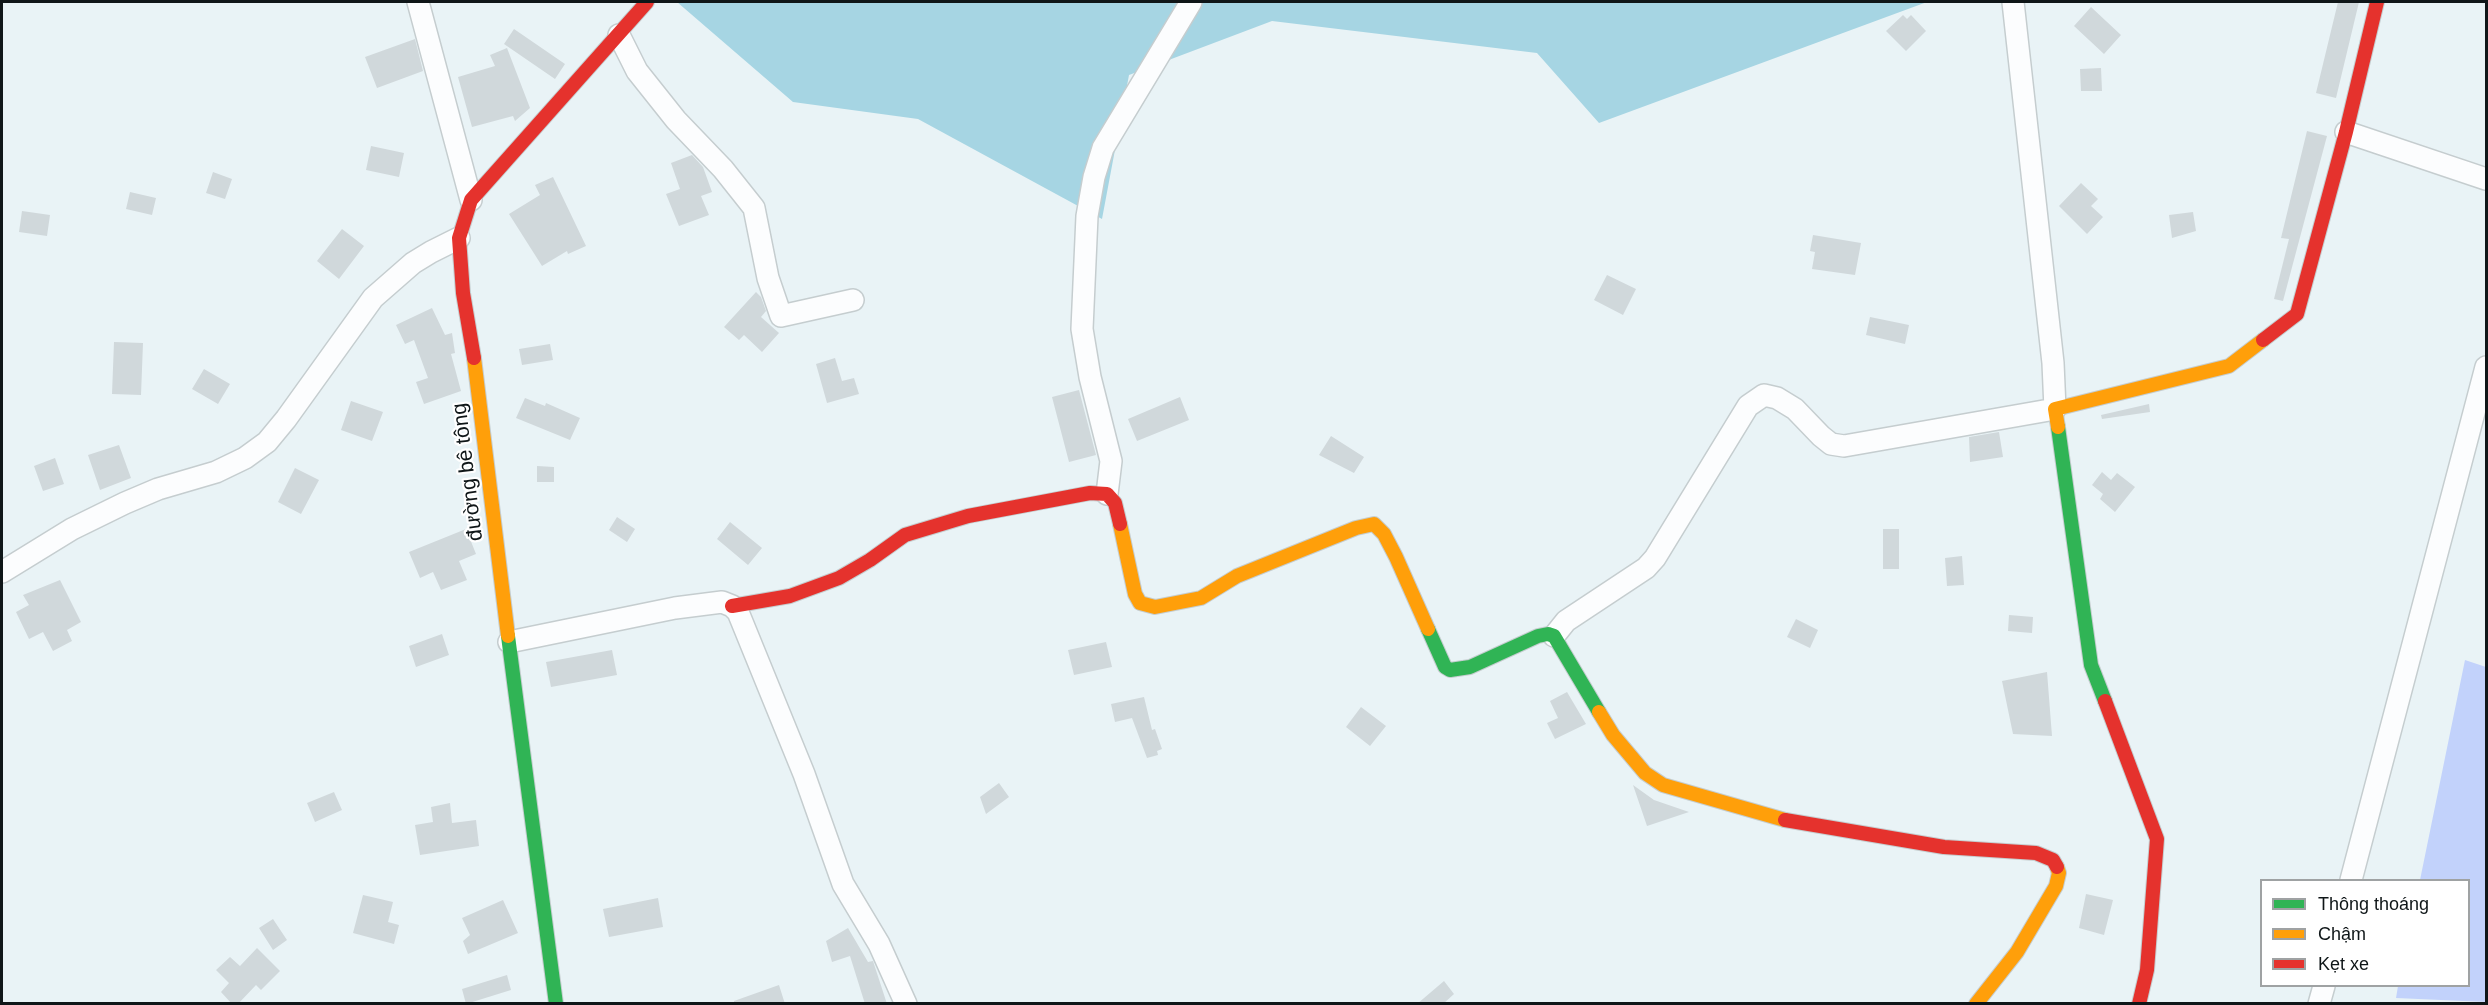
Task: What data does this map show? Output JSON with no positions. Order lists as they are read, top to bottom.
{
  "streets": {
    "street": ["đường bê tông"]
  },
  "legend": ["Thông thoáng", "Chậm", "Kẹt xe"]
}
